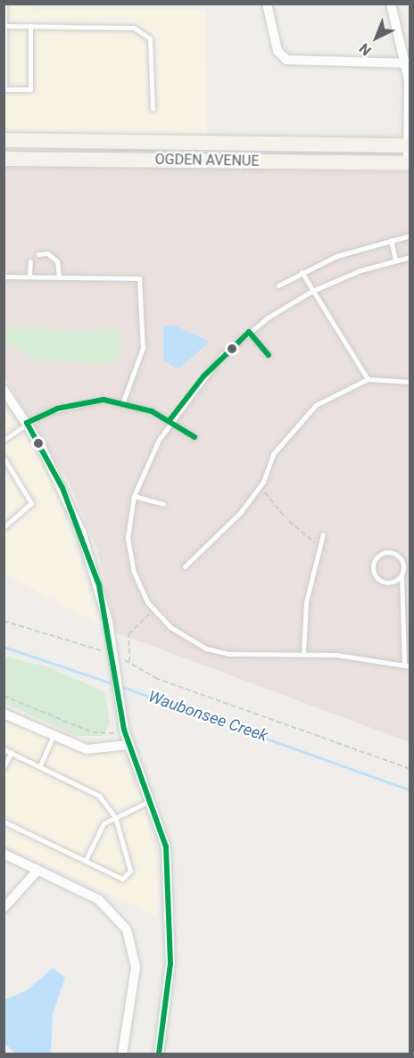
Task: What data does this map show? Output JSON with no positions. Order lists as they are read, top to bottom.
{
  "streets": {
    "main road": ["OGDEN AVENUE"]
  },
  "water": ["Waubonsee Creek"],
  "north": "bottom left"
}
